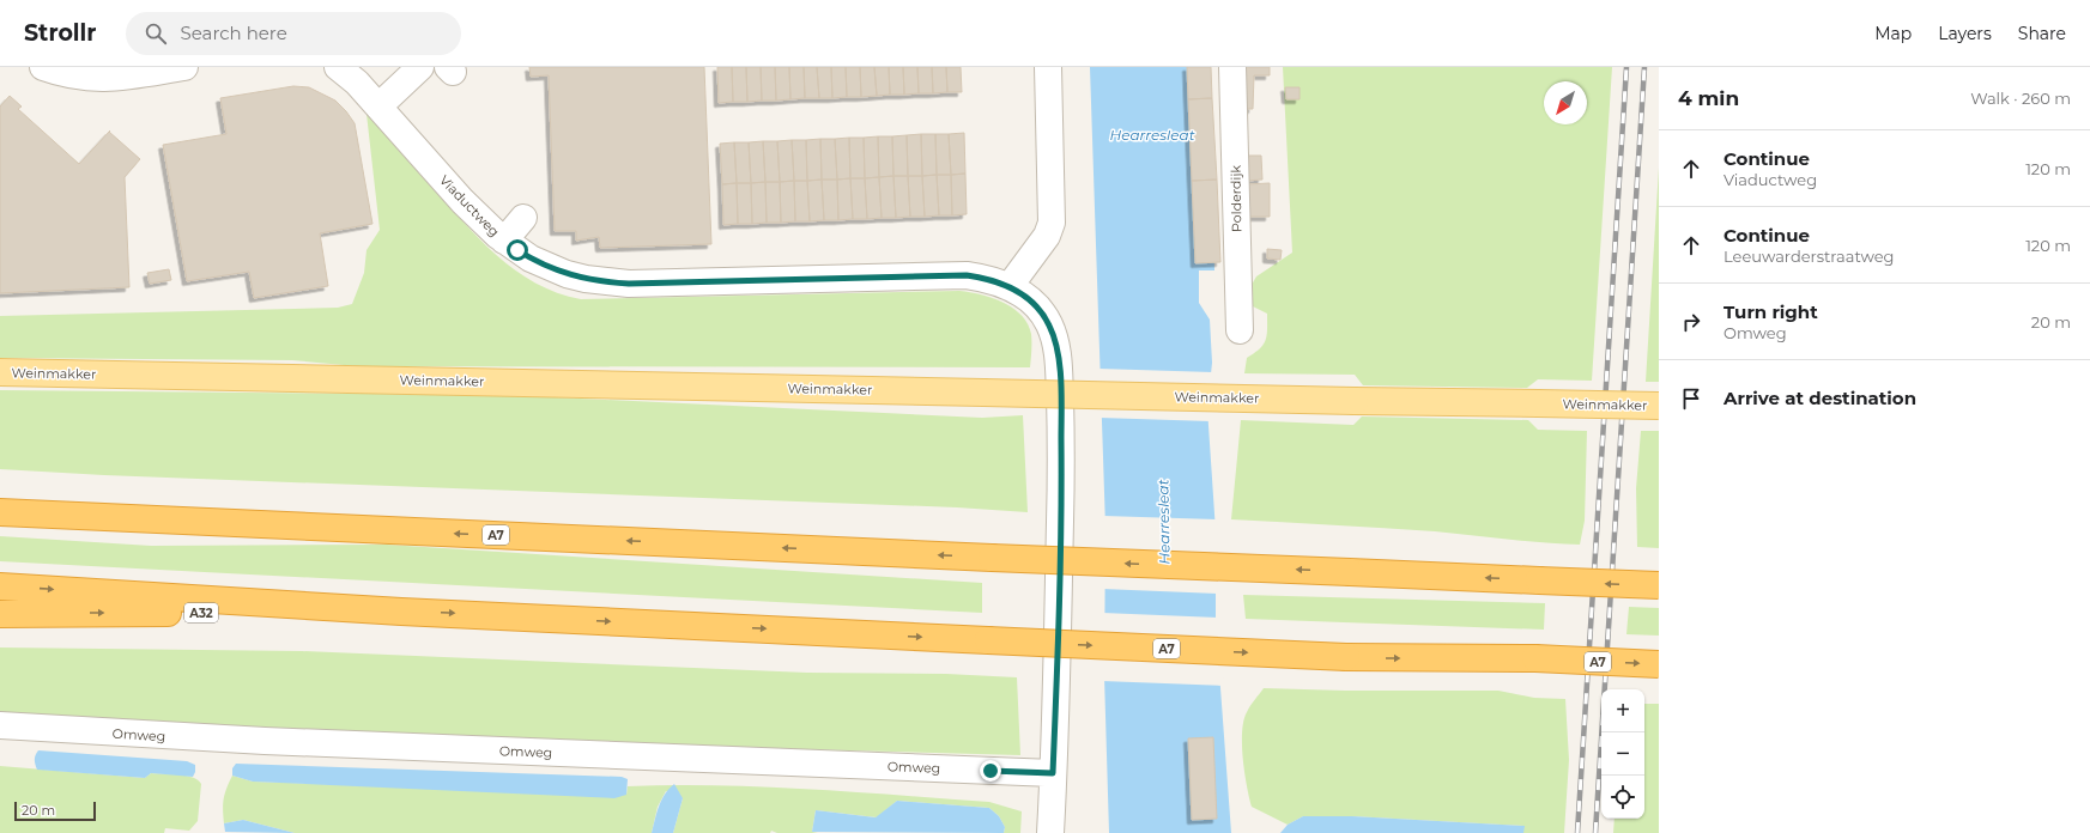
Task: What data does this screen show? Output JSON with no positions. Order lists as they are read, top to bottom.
{
  "streets": {
    "highway": ["A7", "A32"],
    "main road": ["Weinmakker"],
    "street": ["Polderdijk", "Viaductweg", "Omweg"]
  },
  "crossings": [
    ["Viaductweg", "Omweg"],
    ["A7", "A32"]
  ],
  "water": ["Hearresleat"],
  "scale_bar": "20 m",
  "north": "bottom left",
  "page": {
    "header": "Strollr",
    "search": "Search here",
    "nav": ["Map", "Layers", "Share"],
    "heading": ["4 min", "Walk · 260 m"],
    "list": [
      ["Continue", "Viaductweg", "120 m"],
      ["Continue", "Leeuwarderstraatweg", "120 m"],
      ["Turn right", "Omweg", "20 m"],
      "Arrive at destination"
    ],
    "map_buttons": ["+", "−"],
    "scale": "20 m"
  }
}
